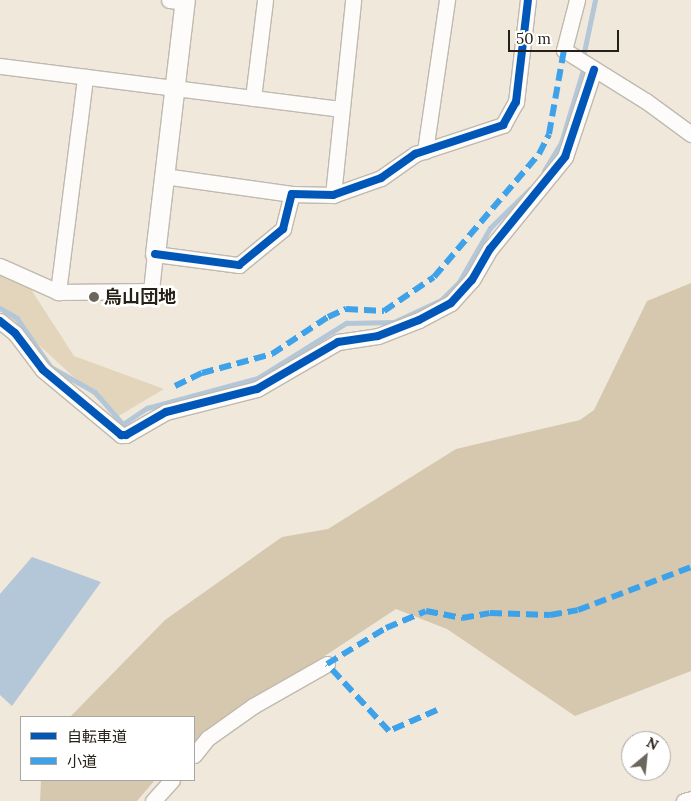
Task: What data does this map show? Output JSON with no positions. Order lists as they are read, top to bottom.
{
  "places": ["烏山団地"],
  "legend": ["自転車道", "小道"],
  "scale_bar": "50 m",
  "north": "top right"
}
